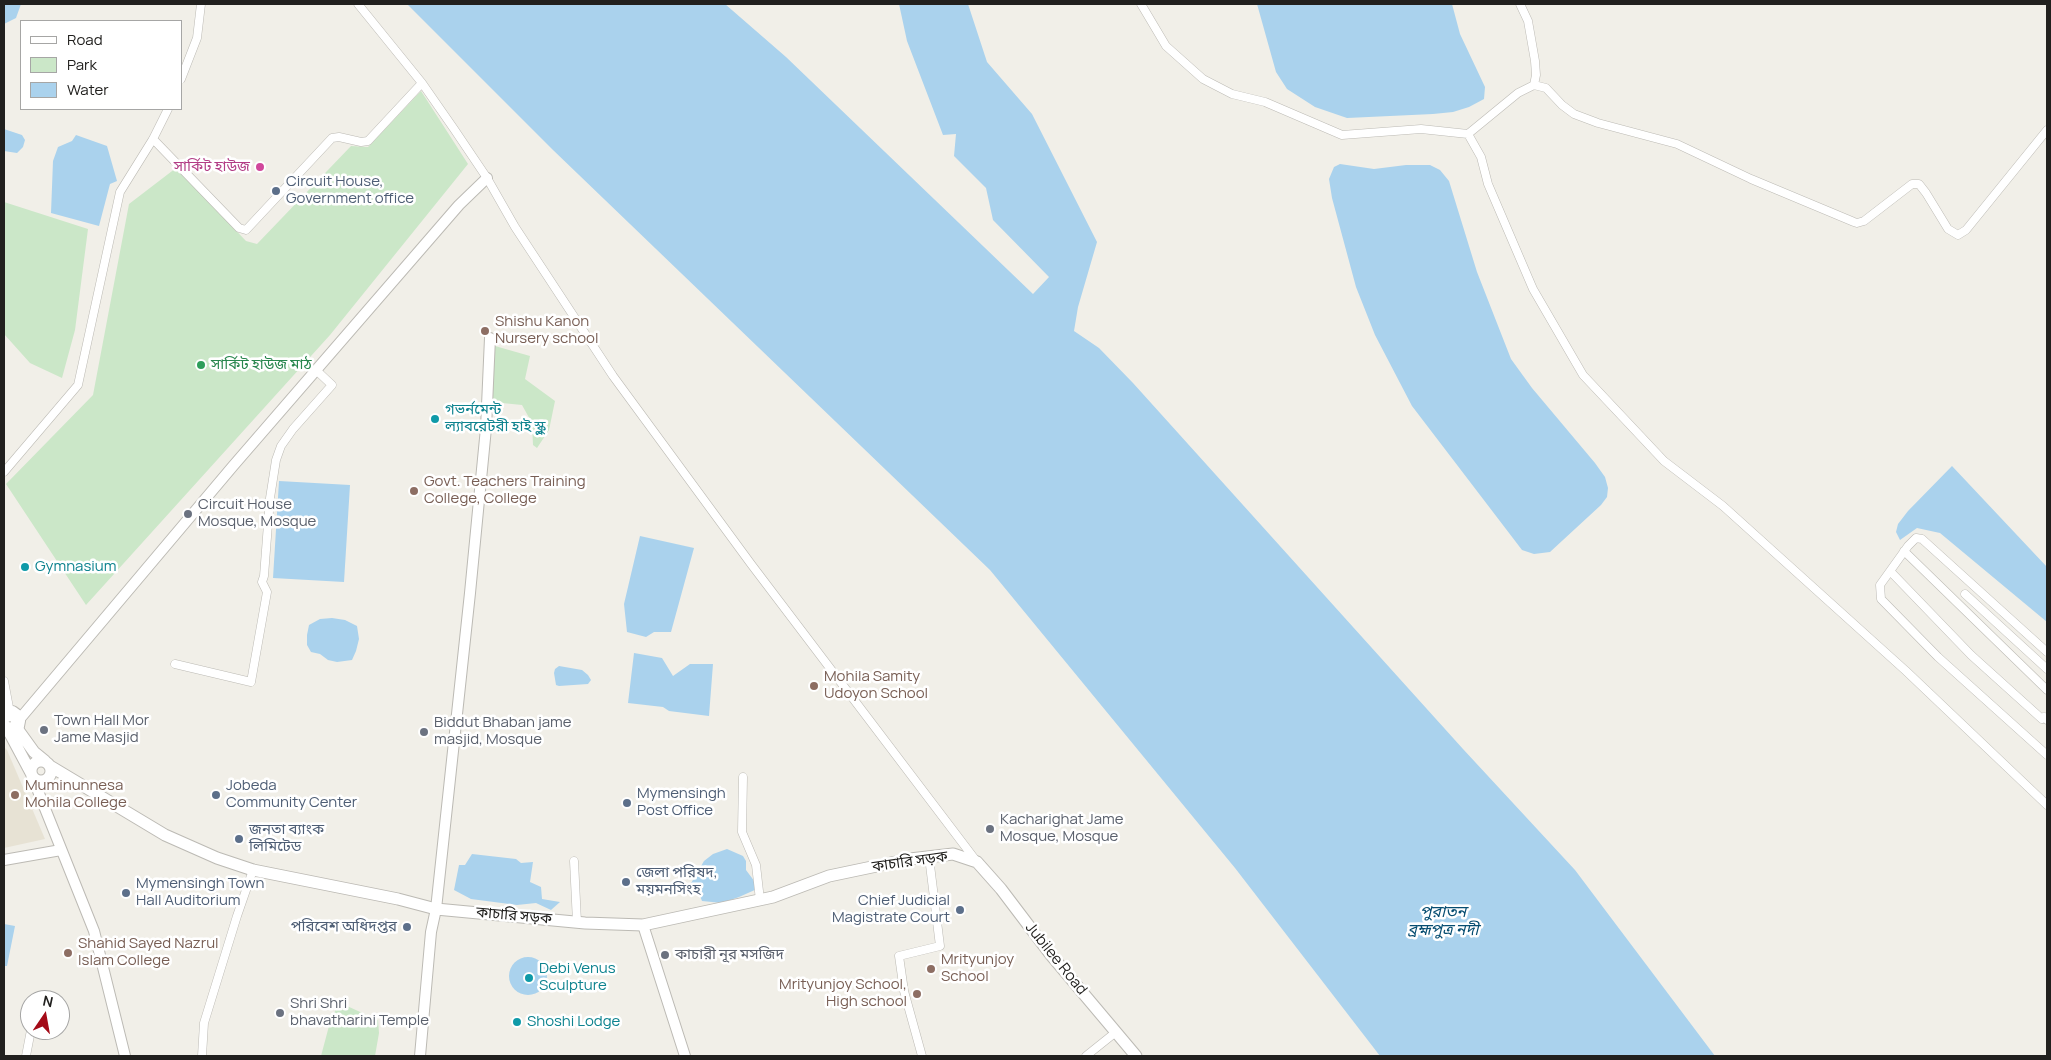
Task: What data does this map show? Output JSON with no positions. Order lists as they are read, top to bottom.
{
  "streets": {
    "main road": ["কাচারি সড়ক", "Jubilee Road"]
  },
  "crossings": [
    ["কাচারি সড়ক", "Jubilee Road"]
  ],
  "water": ["পুরাতন ব্রহ্মপুত্র নদী"],
  "places": [
    "সার্কিট হাউজ",
    "Circuit House, Government office",
    "Shishu Kanon Nursery school",
    "সার্কিট হাউজ মাঠ",
    "গভর্নমেন্ট ল্যাবরেটরী হাই স্কুল",
    "Govt. Teachers Training College, College",
    "Circuit House Mosque, Mosque",
    "Gymnasium",
    "Mohila Samity Udoyon School",
    "Town Hall Mor Jame Masjid",
    "Biddut Bhaban jame masjid, Mosque",
    "Muminunnesa Mohila College",
    "Jobeda Community Center",
    "Mymensingh Post Office",
    "Kacharighat Jame Mosque, Mosque",
    "জনতা ব্যাংক লিমিটেড",
    "জেলা পরিষদ, ময়মনসিংহ",
    "Mymensingh Town Hall Auditorium",
    "Chief Judicial Magistrate Court",
    "পরিবেশ অধিদপ্তর",
    "Shahid Sayed Nazrul Islam College",
    "কাচারী নূর মসজিদ",
    "Mrityunjoy School",
    "Debi Venus Sculpture",
    "Mrityunjoy School, High school",
    "Shri Shri bhavatharini Temple",
    "Shoshi Lodge"
  ],
  "legend": ["Road", "Park", "Water"],
  "north": "top"
}
